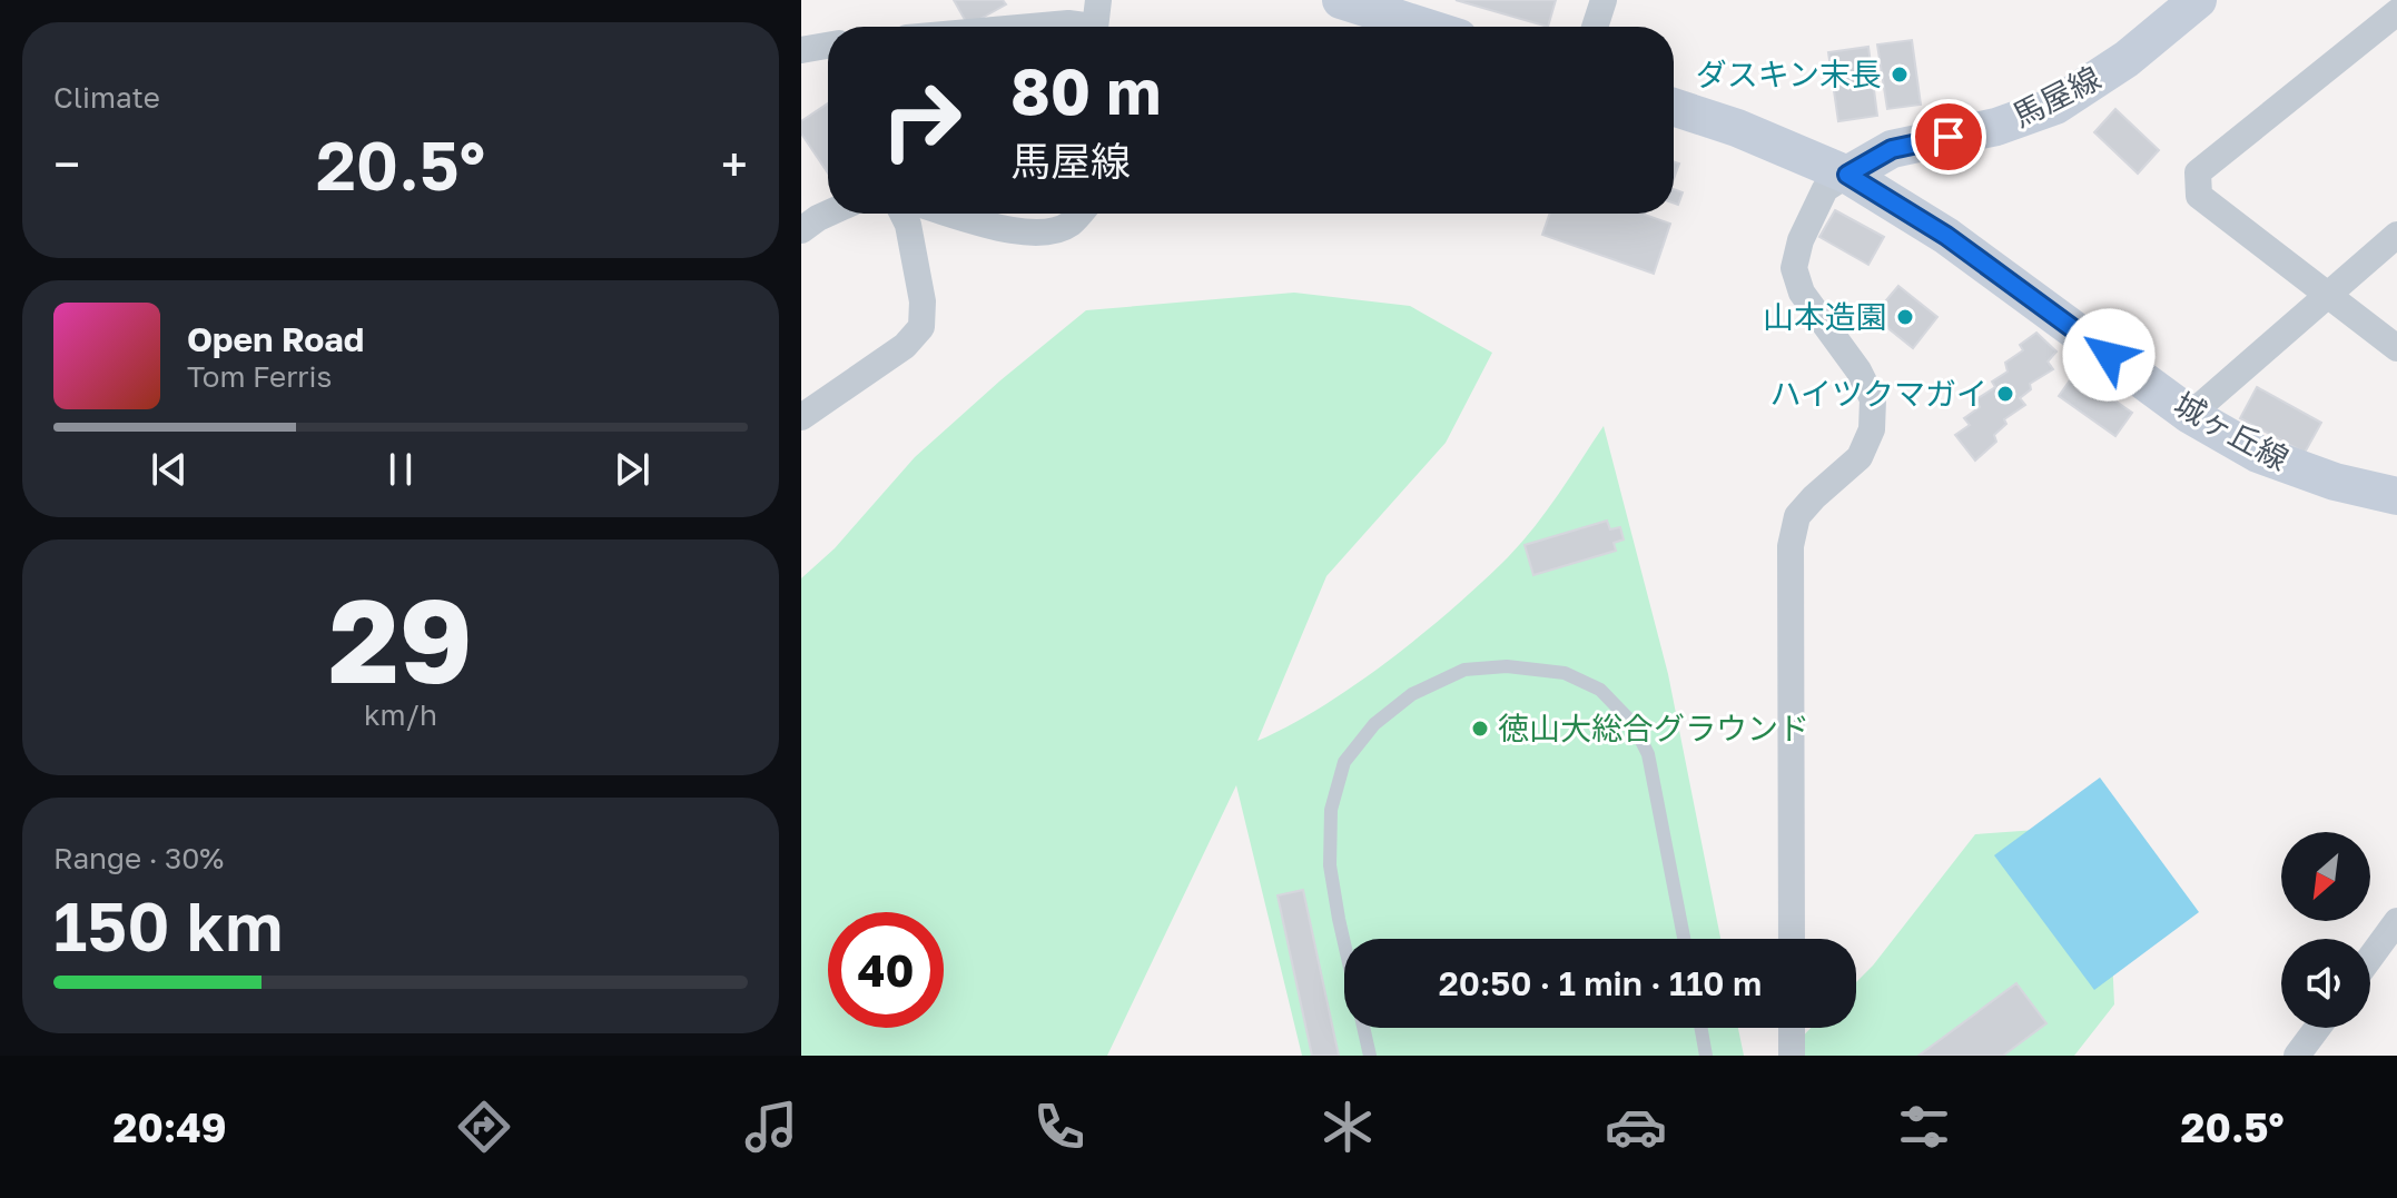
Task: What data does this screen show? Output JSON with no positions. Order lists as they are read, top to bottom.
{
  "streets": {
    "street": ["馬屋線", "城ヶ丘線"]
  },
  "crossings": [
    ["馬屋線", "城ヶ丘線"]
  ],
  "places": [
    "ダスキン末長",
    "山本造園",
    "ハイツクマガイ",
    "徳山大総合グラウンド"
  ],
  "north": "bottom left",
  "page": {
    "tile": [
      "Climate",
      ["29", "km/h"],
      ["Range · 30%", "150 km"]
    ],
    "turn": ["80 m", "馬屋線"],
    "heat": ["−", "20.5°", "+"],
    "song": ["Open Road", "Tom Ferris"],
    "limit": "40",
    "trip": "20:50 · 1 min · 110 m",
    "tabs": ["20:49", "20.5°"]
  }
}
